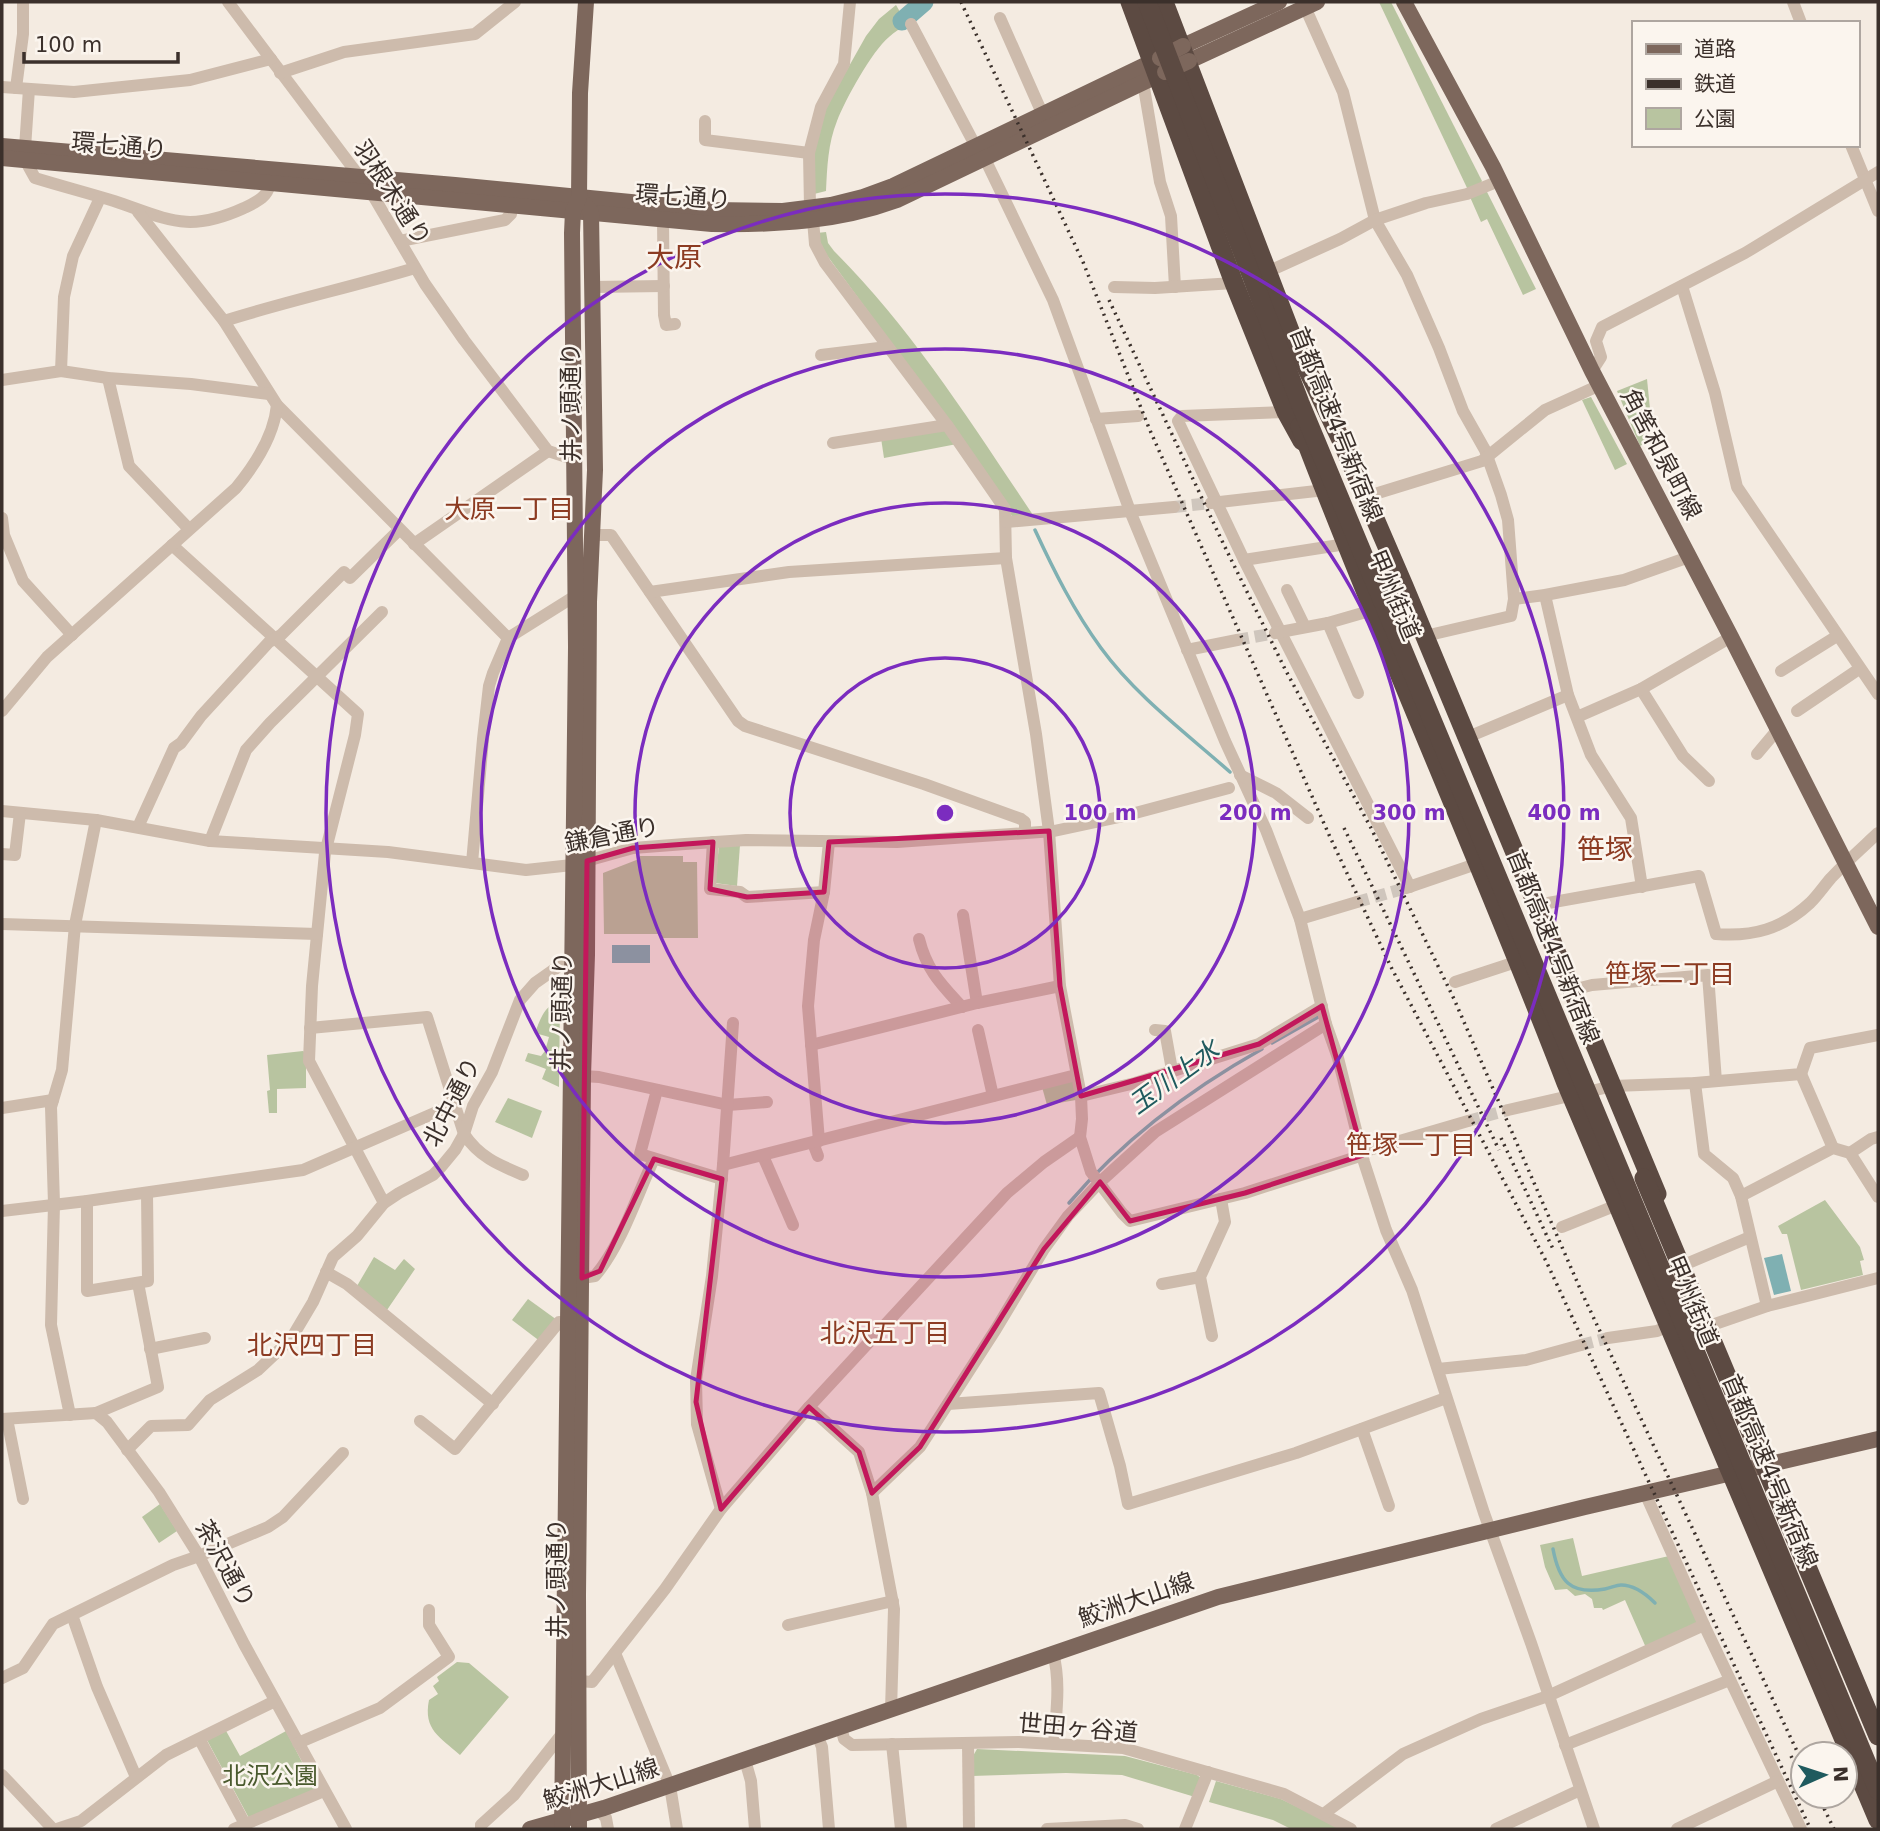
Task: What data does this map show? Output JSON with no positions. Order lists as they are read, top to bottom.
{
  "streets": {
    "highway": ["首都高速4号新宿線", "甲州街道"],
    "main road": [
      "環七通り",
      "井ノ頭通り",
      "角筈和泉町線",
      "鮫洲大山線"
    ],
    "street": [
      "羽根木通り",
      "鎌倉通り",
      "北中通り",
      "茶沢通り",
      "世田ヶ谷道"
    ]
  },
  "crossings": [
    ["環七通り", "羽根木通り"],
    ["環七通り", "井ノ頭通り"],
    ["井ノ頭通り", "鎌倉通り"],
    ["井ノ頭通り", "北中通り"],
    ["井ノ頭通り", "鮫洲大山線"],
    ["首都高速4号新宿線", "甲州街道"],
    ["北中通り", "茶沢通り"],
    ["鮫洲大山線", "世田ヶ谷道"]
  ],
  "districts": [
    "大原",
    "大原一丁目",
    "笹塚",
    "笹塚二丁目",
    "笹塚一丁目",
    "北沢五丁目",
    "北沢四丁目"
  ],
  "water": ["玉川上水"],
  "parks": ["北沢公園"],
  "legend": ["道路", "鉄道", "公園"],
  "scale_bar": "100 m",
  "north": "right",
  "rings": [
    "100 m",
    "200 m",
    "300 m",
    "400 m"
  ]
}
